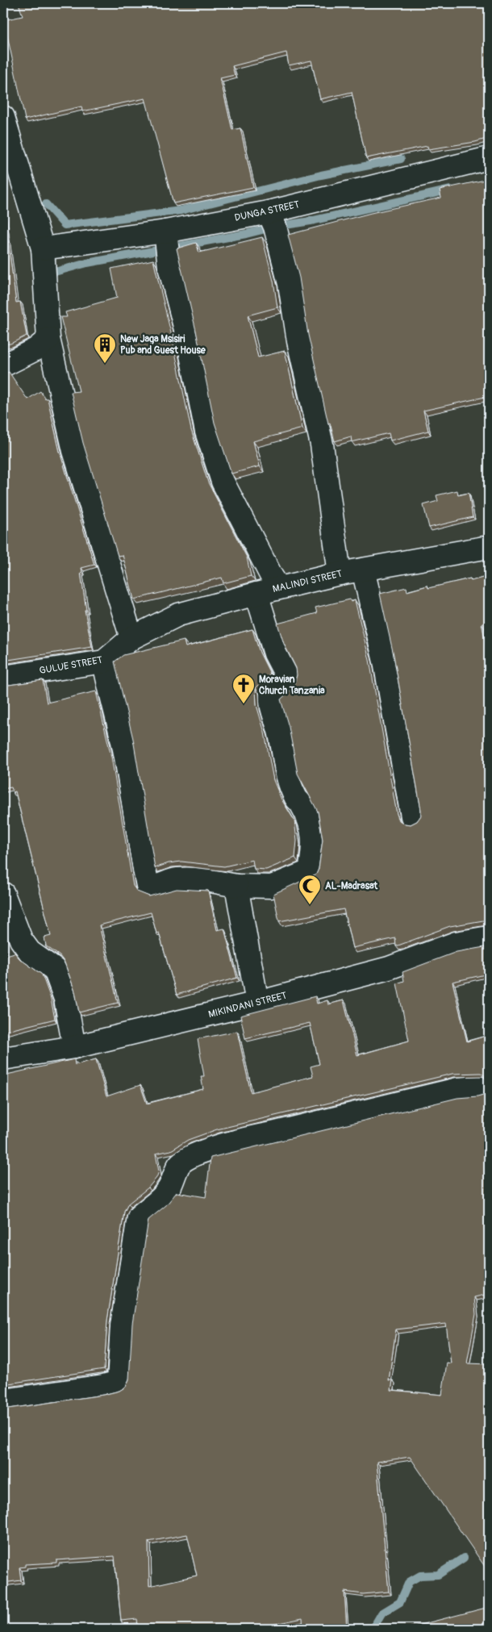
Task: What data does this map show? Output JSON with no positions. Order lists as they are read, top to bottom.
{
  "streets": {
    "street": [
      "DUNGA STREET",
      "MALINDI STREET",
      "GULUE STREET",
      "MIKINDANI STREET"
    ]
  },
  "crossings": [
    ["MALINDI STREET", "GULUE STREET"]
  ],
  "places": {
    "building": ["New Jaga Msisiri Pub and Guest House"],
    "church": ["Moravian Church Tanzania"],
    "mosque": ["AL-Madrasat"]
  }
}
